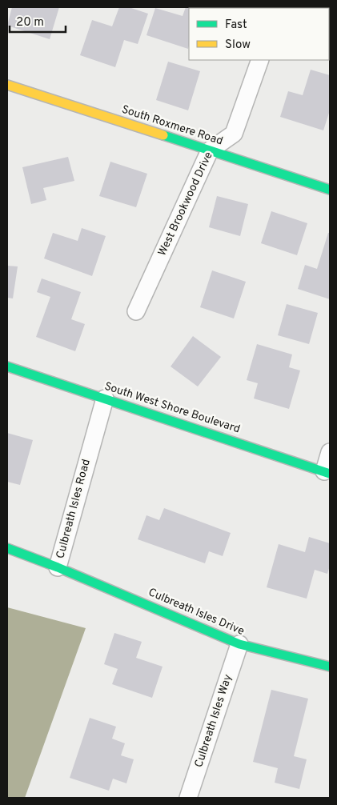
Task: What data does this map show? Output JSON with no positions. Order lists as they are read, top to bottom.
{
  "streets": {
    "street": [
      "South Roxmere Road",
      "West Brookwood Drive",
      "South West Shore Boulevard",
      "Culbreath Isles Road",
      "Culbreath Isles Drive",
      "Culbreath Isles Way"
    ]
  },
  "crossings": [
    ["South Roxmere Road", "West Brookwood Drive"],
    ["South West Shore Boulevard", "Culbreath Isles Road"],
    ["Culbreath Isles Road", "Culbreath Isles Drive"],
    ["Culbreath Isles Drive", "Culbreath Isles Way"]
  ],
  "legend": ["Fast", "Slow"],
  "scale_bar": "20 m"
}
